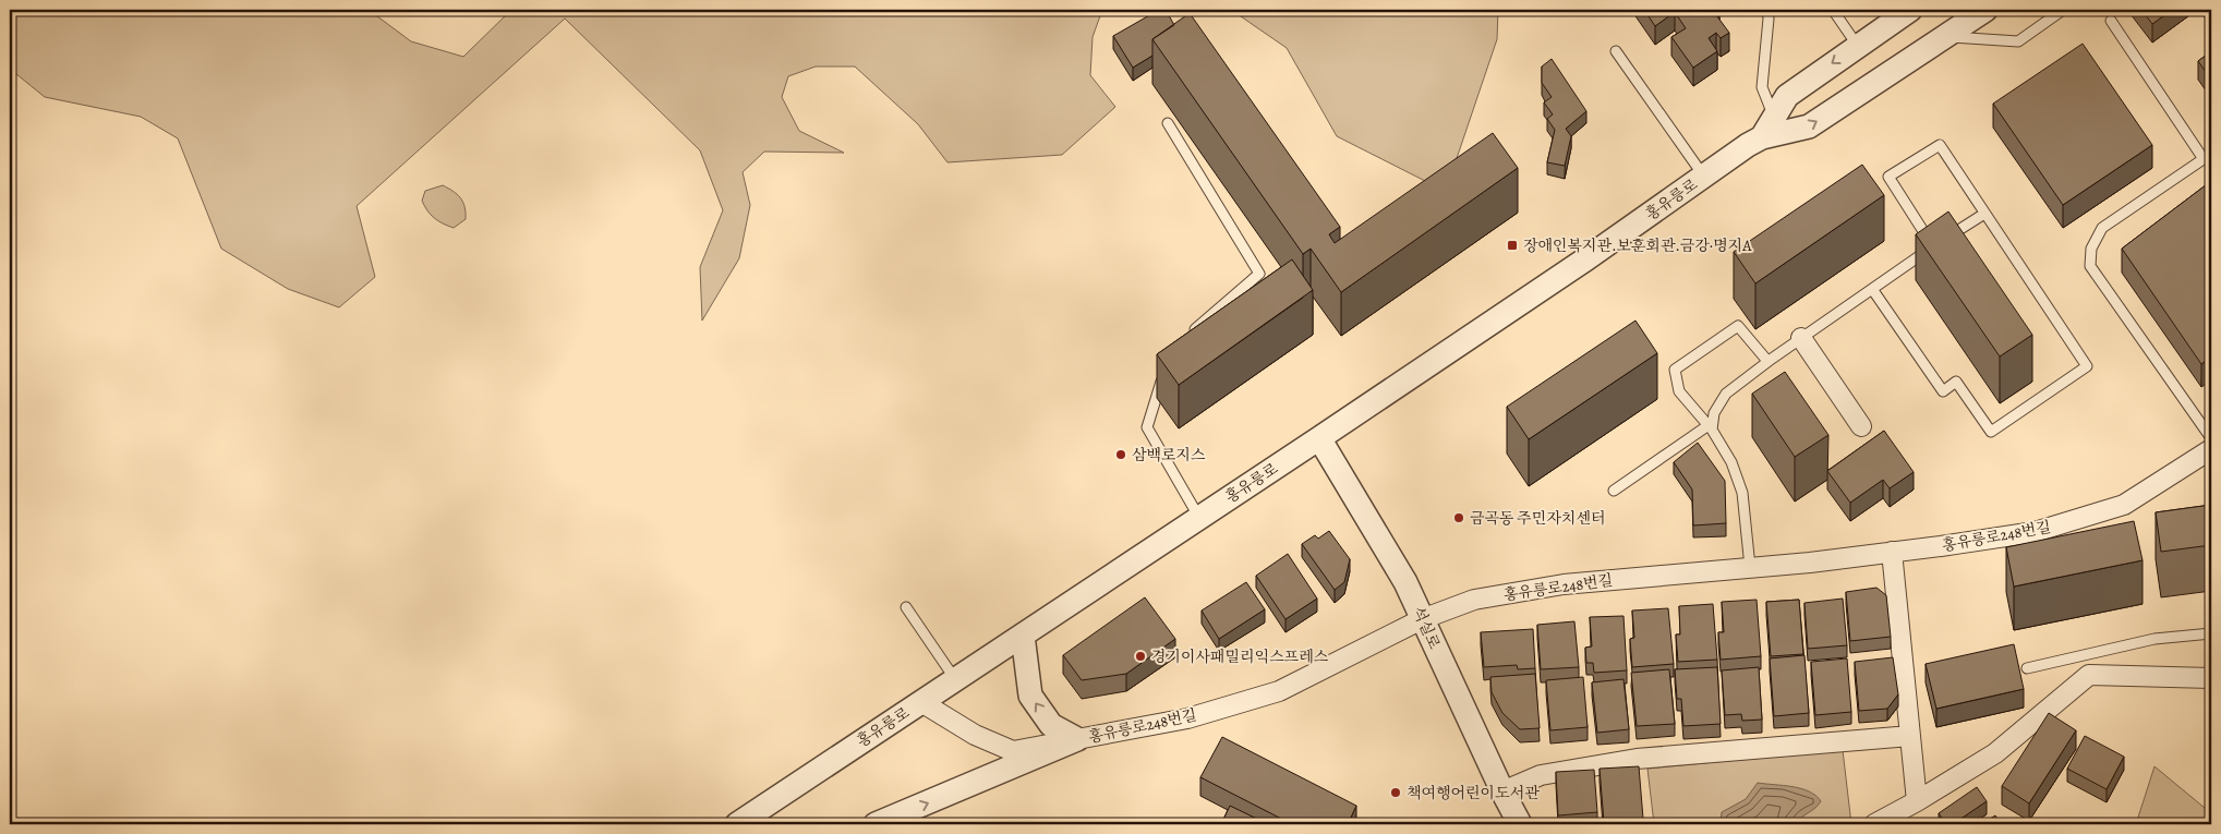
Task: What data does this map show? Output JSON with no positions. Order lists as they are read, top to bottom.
{
  "streets": {
    "street": ["홍유릉로", "홍유릉로248번길", "석실로"]
  },
  "crossings": [
    ["홍유릉로", "홍유릉로248번길"],
    ["홍유릉로", "석실로"],
    ["홍유릉로248번길", "석실로"]
  ],
  "places": {
    "transit": ["장애인복지관.보훈회관.금강·명지A"],
    "other": [
      "삼백로지스",
      "금곡동 주민자치센터",
      "경기이사패밀리익스프레스",
      "책여행어린이도서관"
    ]
  }
}
